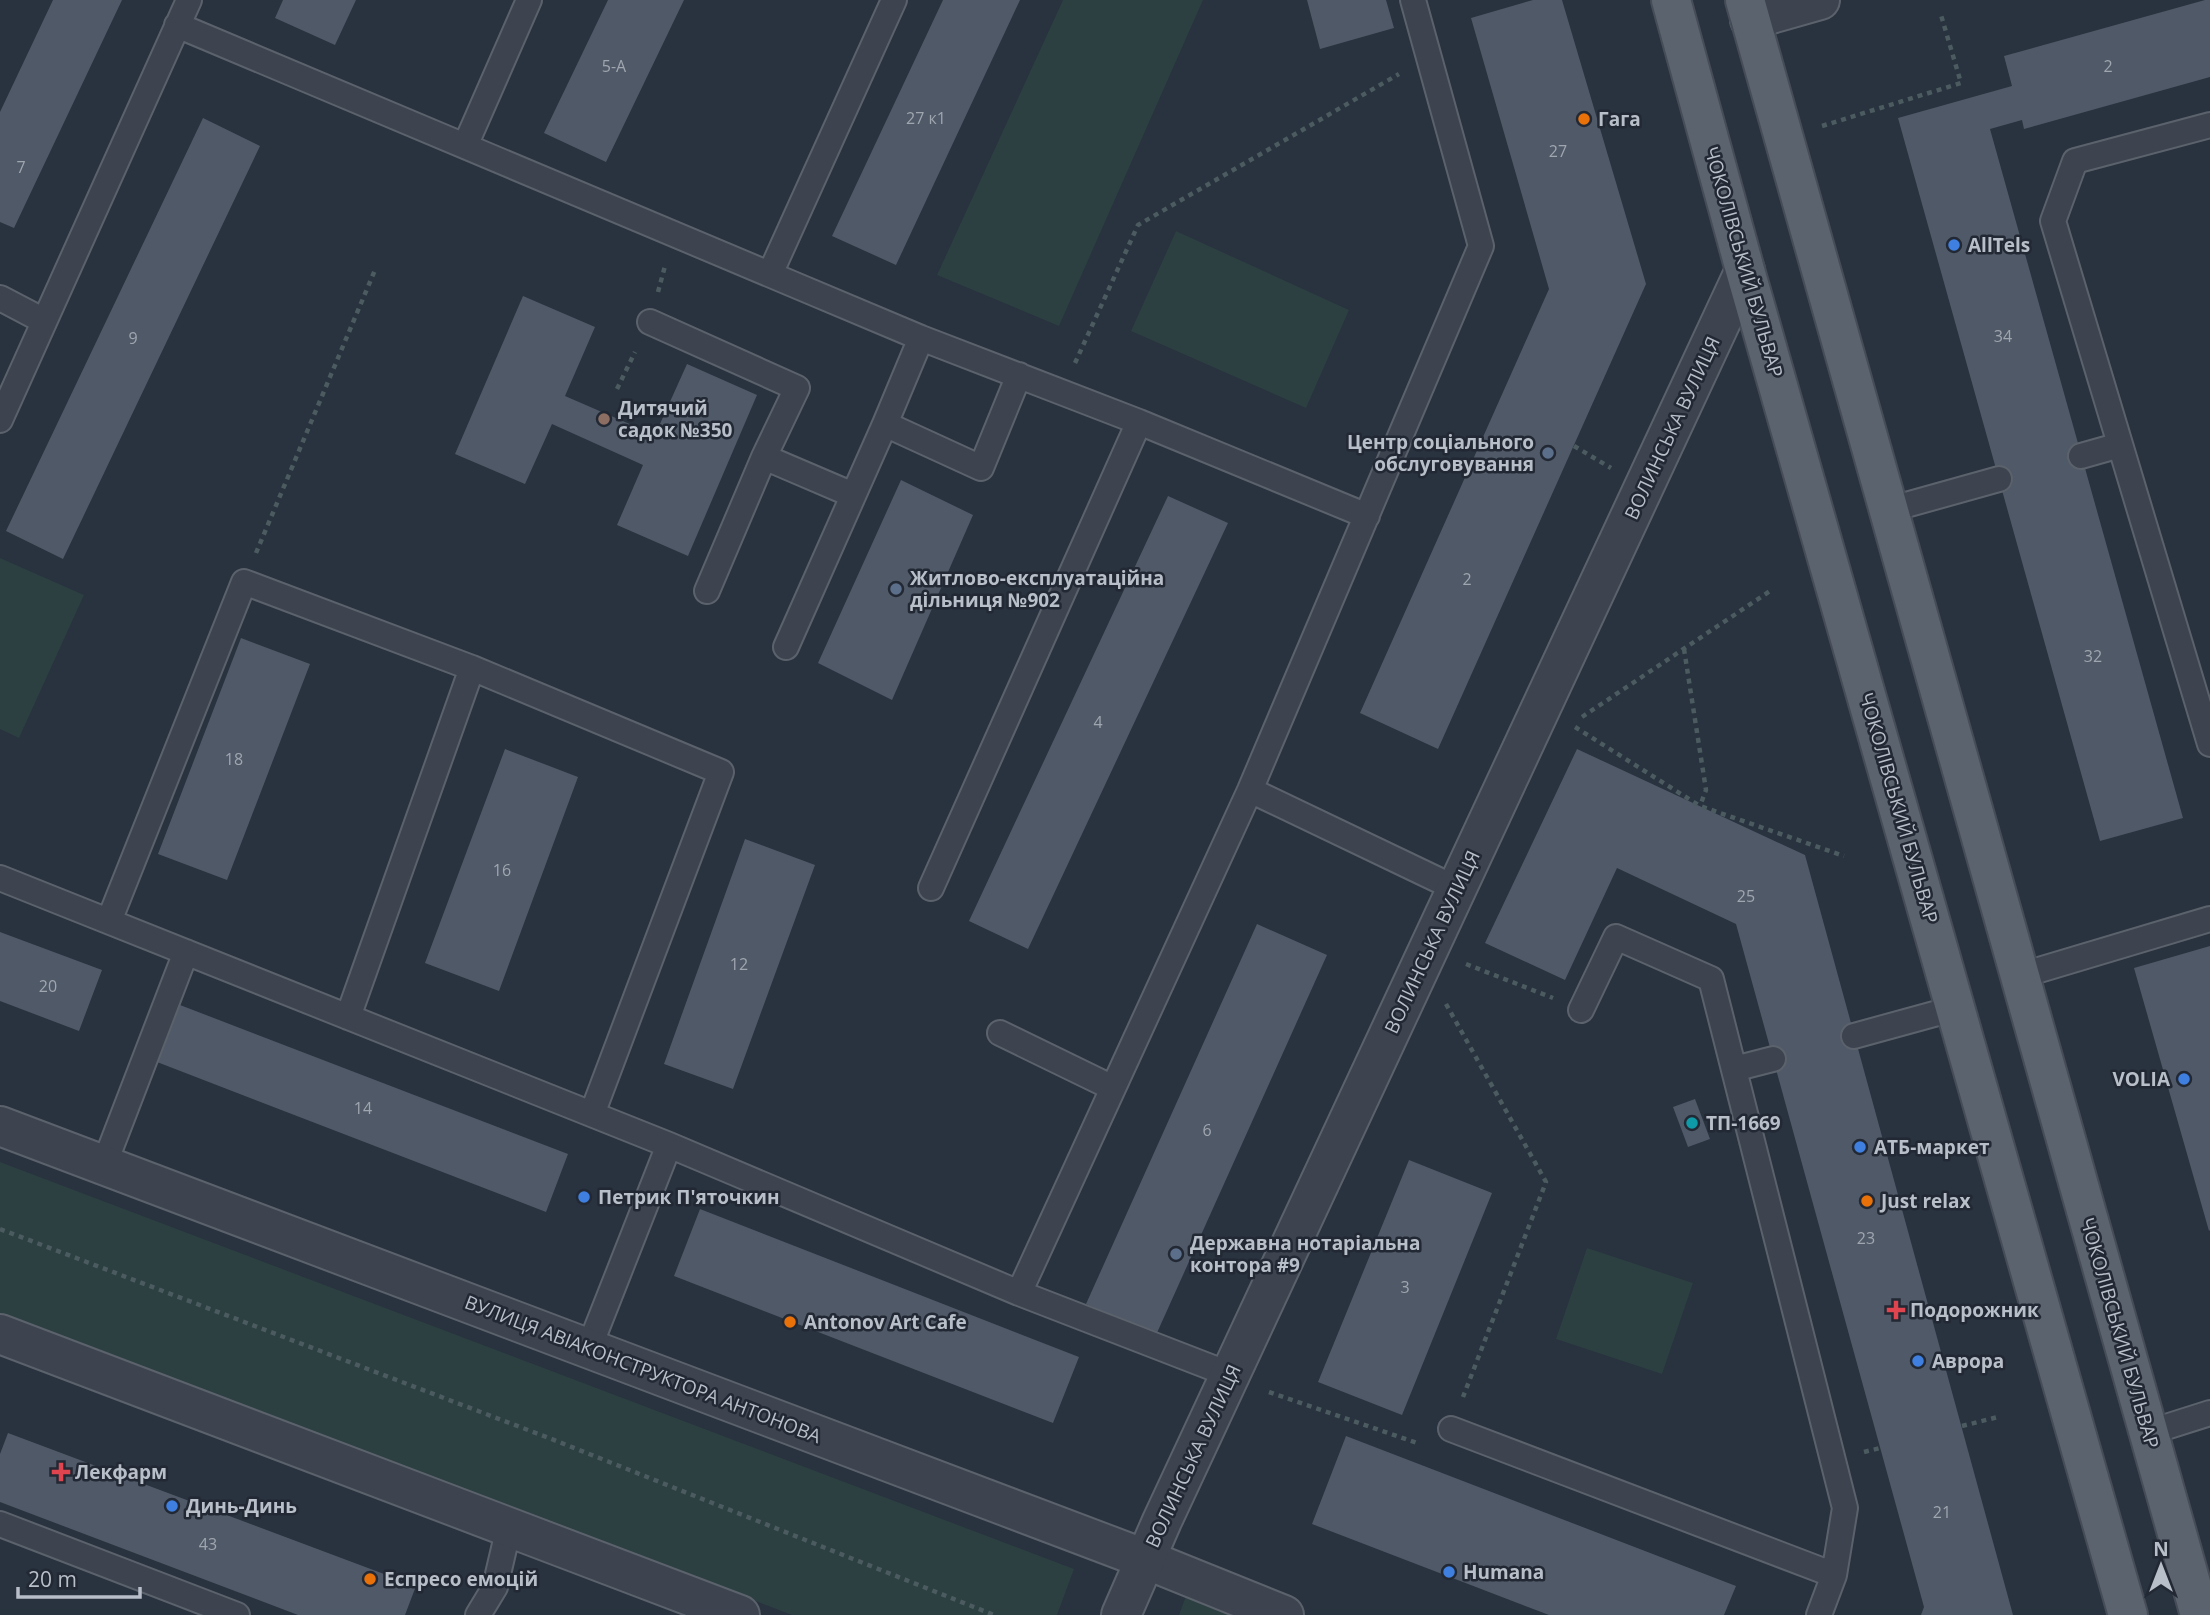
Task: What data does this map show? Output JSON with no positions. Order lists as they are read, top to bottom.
{
  "streets": {
    "main road": ["ЧОКОЛІВСЬКИЙ БУЛЬВАР"],
    "street": ["ВОЛИНСЬКА ВУЛИЦЯ", "ВУЛИЦЯ АВІАКОНСТРУКТОРА АНТОНОВА"]
  },
  "crossings": [
    ["ЧОКОЛІВСЬКИЙ БУЛЬВАР", "ВОЛИНСЬКА ВУЛИЦЯ"],
    ["ВОЛИНСЬКА ВУЛИЦЯ", "ВУЛИЦЯ АВІАКОНСТРУКТОРА АНТОНОВА"]
  ],
  "places": {
    "other": [
      "Гага",
      "AllTels",
      "Дитячий садок №350",
      "Центр соціального обслуговування",
      "Житлово-експлуатаційна дільниця №902",
      "VOLIA",
      "ТП-1669",
      "АТБ-маркет",
      "Петрик П'яточкин",
      "Just relax",
      "Державна нотаріальна контора #9",
      "Antonov Art Cafe",
      "Аврора",
      "Динь-Динь",
      "Humana",
      "Еспресо емоцій"
    ],
    "health": ["Подорожник", "Лекфарм"]
  },
  "house_numbers": [
    "5-А",
    "2",
    "27 к1",
    "27",
    "7",
    "34",
    "9",
    "2",
    "32",
    "4",
    "18",
    "16",
    "25",
    "12",
    "20",
    "14",
    "6",
    "23",
    "3",
    "21",
    "43"
  ],
  "scale_bar": "20 m",
  "north": "top"
}
